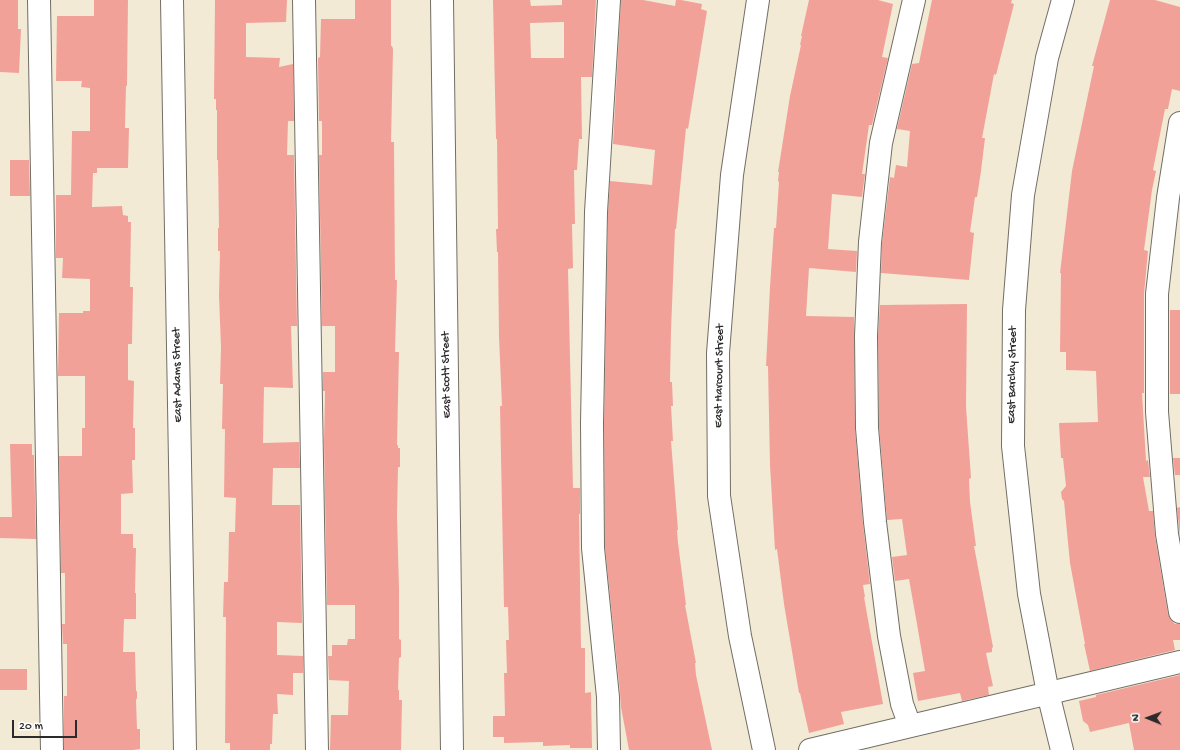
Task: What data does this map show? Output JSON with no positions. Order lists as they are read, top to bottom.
{
  "streets": {
    "street": [
      "East Adams Street",
      "East Scott Street",
      "East Barclay Street",
      "East Harcourt Street"
    ]
  },
  "scale_bar": "20 m",
  "north": "left"
}
